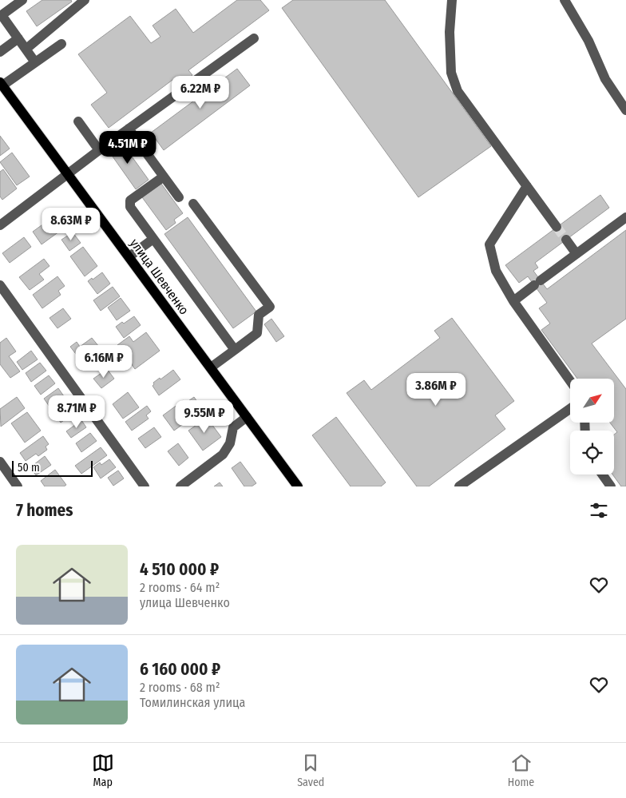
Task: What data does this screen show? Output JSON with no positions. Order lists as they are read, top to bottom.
{
  "streets": {
    "main road": ["улица Шевченко"]
  },
  "scale_bar": "50 m",
  "north": "top right",
  "page": {
    "price": [
      "6.22M ₽",
      "4.51M ₽",
      "8.63M ₽",
      "6.16M ₽",
      "3.86M ₽",
      "8.71M ₽",
      "9.55M ₽"
    ],
    "scale": "50 m",
    "heading": "7 homes",
    "list": [
      {
        "name": "4 510 000 ₽",
        "note": "2 rooms · 64 m² · улица Шевченко"
      },
      {
        "name": "6 160 000 ₽",
        "note": "2 rooms · 68 m² · Томилинская улица"
      }
    ],
    "tabs": ["Map", "Saved", "Home"]
  }
}
